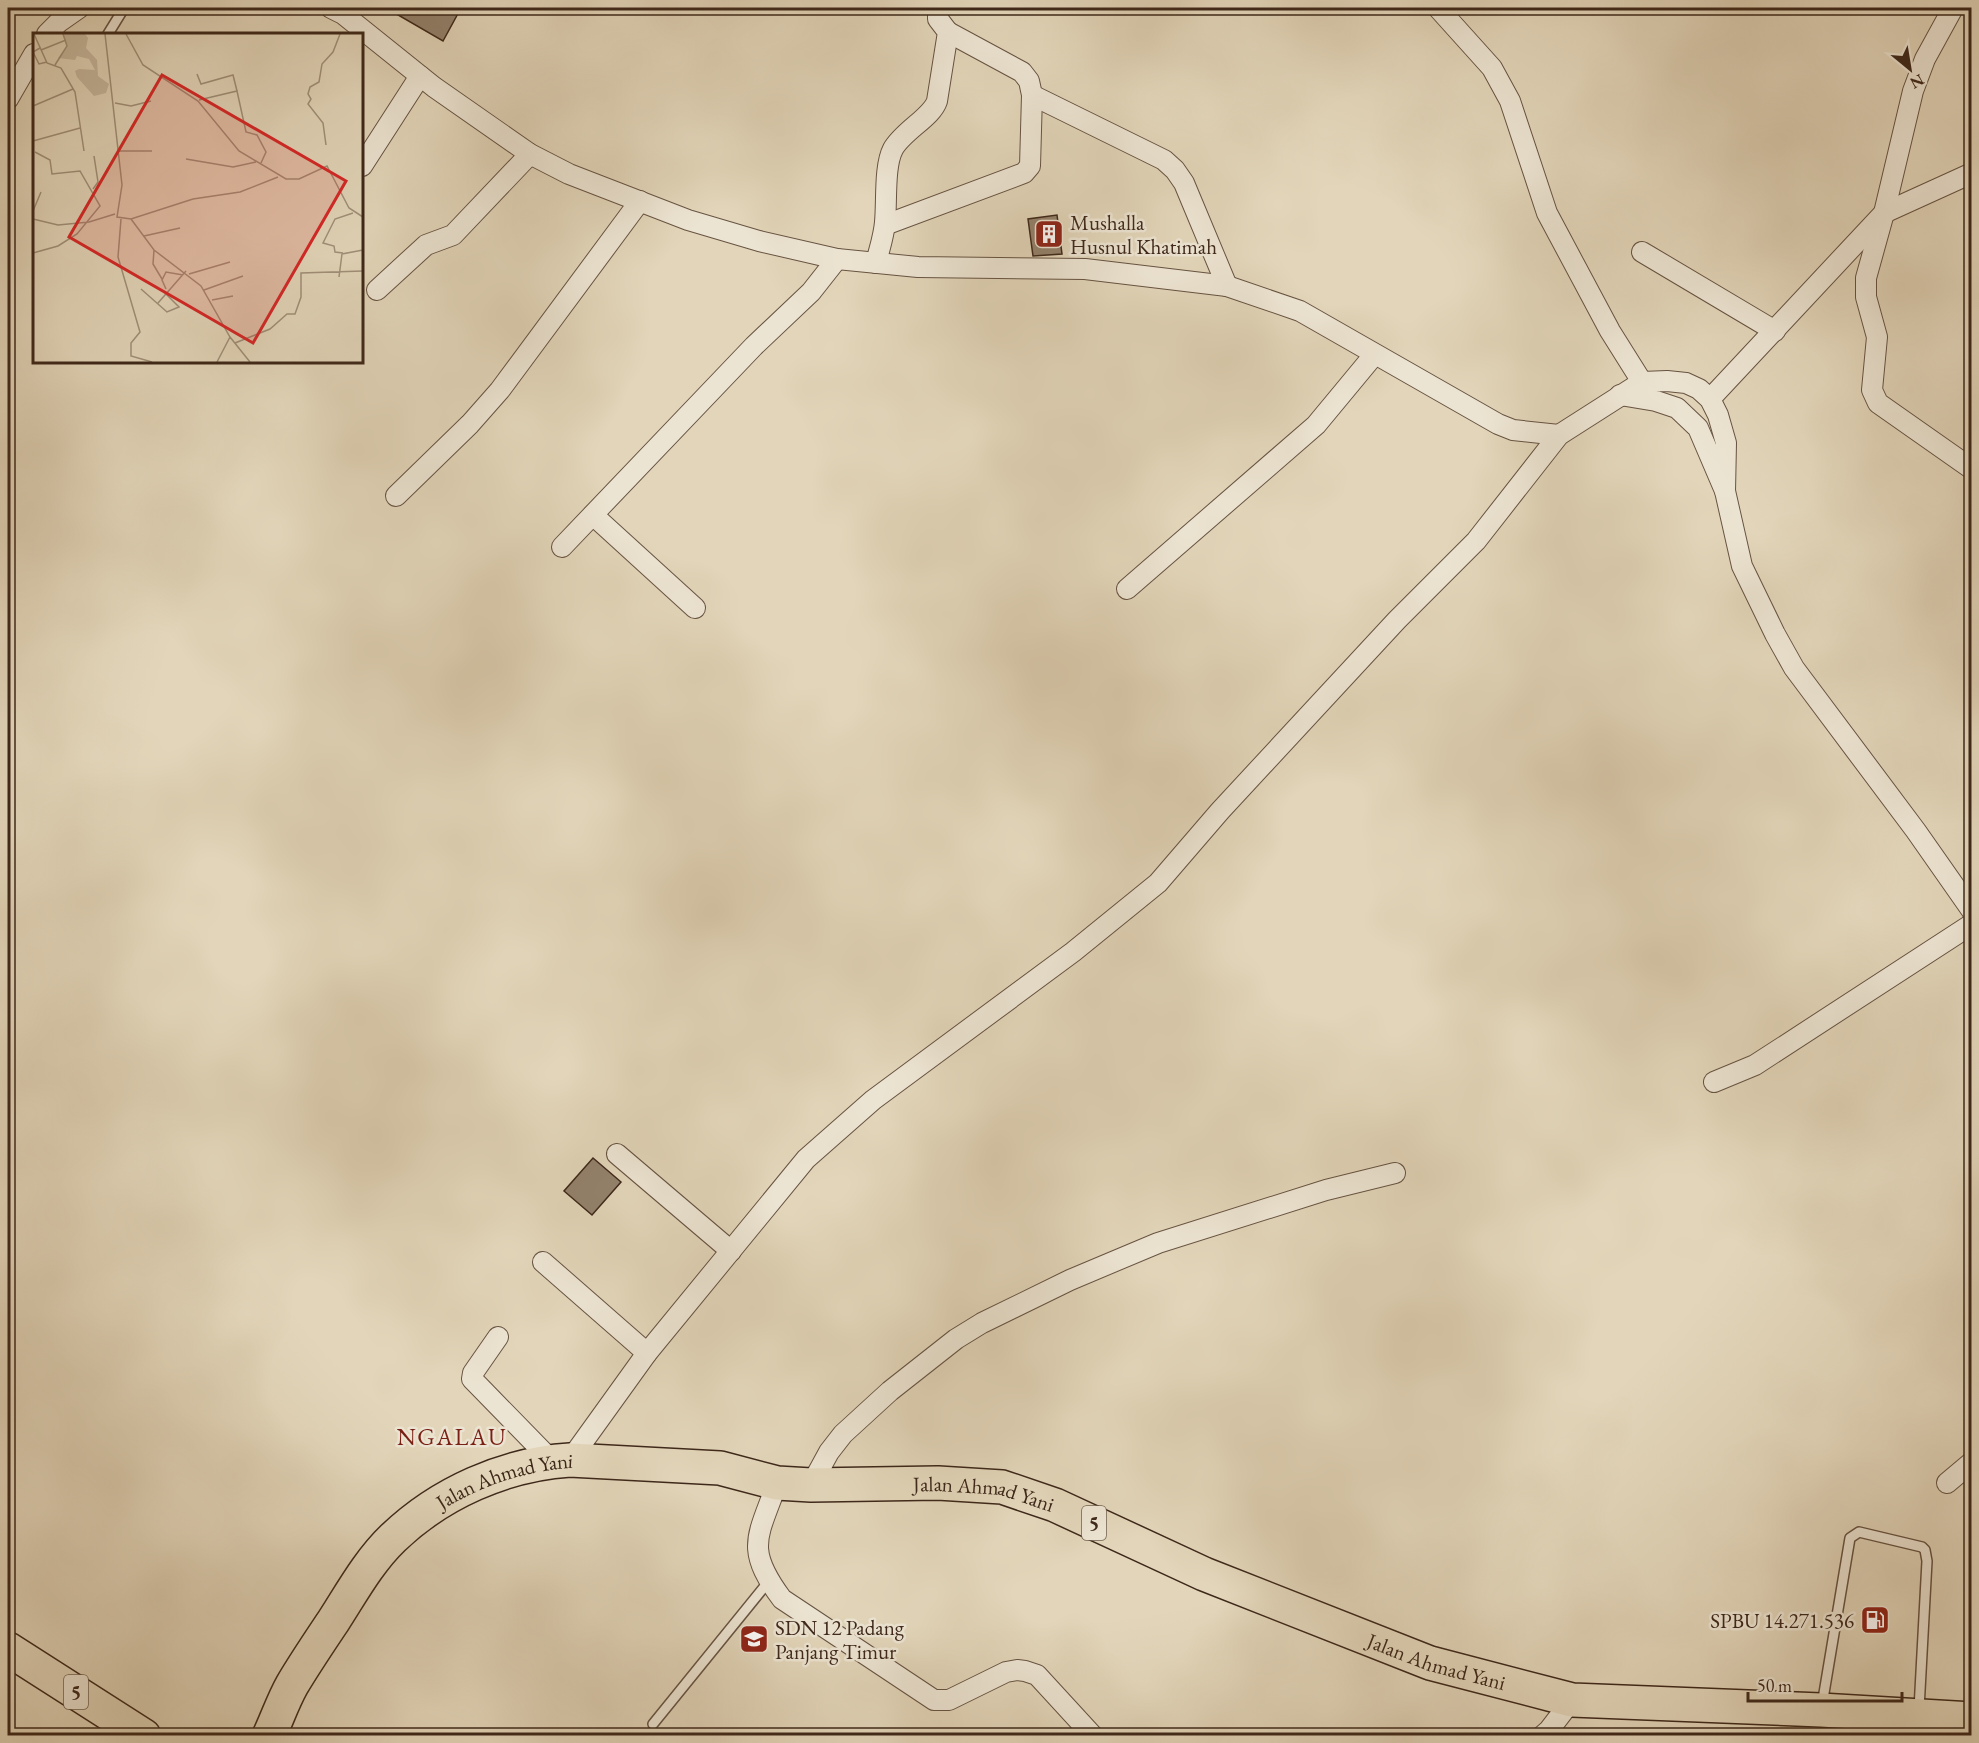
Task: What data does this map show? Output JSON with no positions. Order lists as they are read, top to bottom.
{
  "streets": {
    "highway": ["Jalan Ahmad Yani", "5"]
  },
  "districts": ["NGALAU"],
  "places": {
    "building": ["Mushalla Husnul Khatimah"],
    "fuel station": ["SPBU 14.271.536"],
    "school or university": ["SDN 12 Padang Panjang Timur"]
  },
  "scale_bar": "50 m",
  "north": "bottom right"
}
